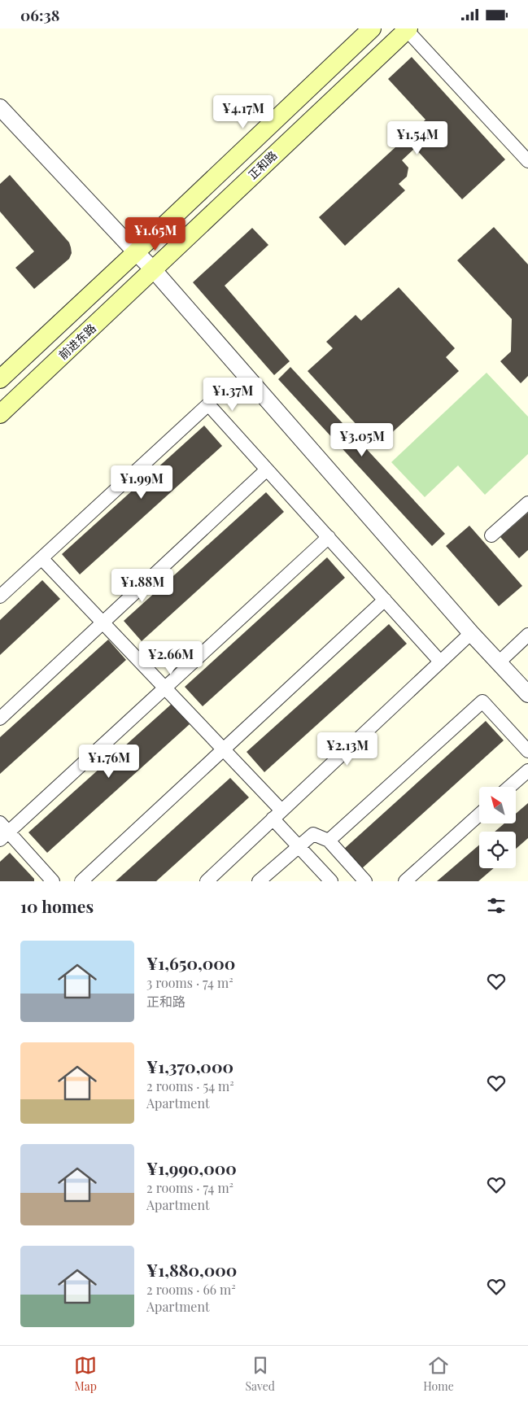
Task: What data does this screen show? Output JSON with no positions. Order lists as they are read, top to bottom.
{
  "streets": {
    "main road": ["正和路", "前进东路"]
  },
  "crossings": [
    ["正和路", "前进东路"]
  ],
  "north": "top left",
  "page": {
    "status": "06:38",
    "price": [
      "¥4.17M",
      "¥1.54M",
      "¥1.65M",
      "¥1.37M",
      "¥3.05M",
      "¥1.99M",
      "¥1.88M",
      "¥2.66M",
      "¥2.13M",
      "¥1.76M"
    ],
    "heading": "10 homes",
    "list": [
      {
        "name": "¥1,650,000",
        "note": "3 rooms · 74 m² · 正和路"
      },
      {
        "name": "¥1,370,000",
        "note": "2 rooms · 54 m² · Apartment"
      },
      {
        "name": "¥1,990,000",
        "note": "2 rooms · 74 m² · Apartment"
      },
      {
        "name": "¥1,880,000",
        "note": "2 rooms · 66 m² · Apartment"
      }
    ],
    "tabs": ["Map", "Saved", "Home"]
  }
}
